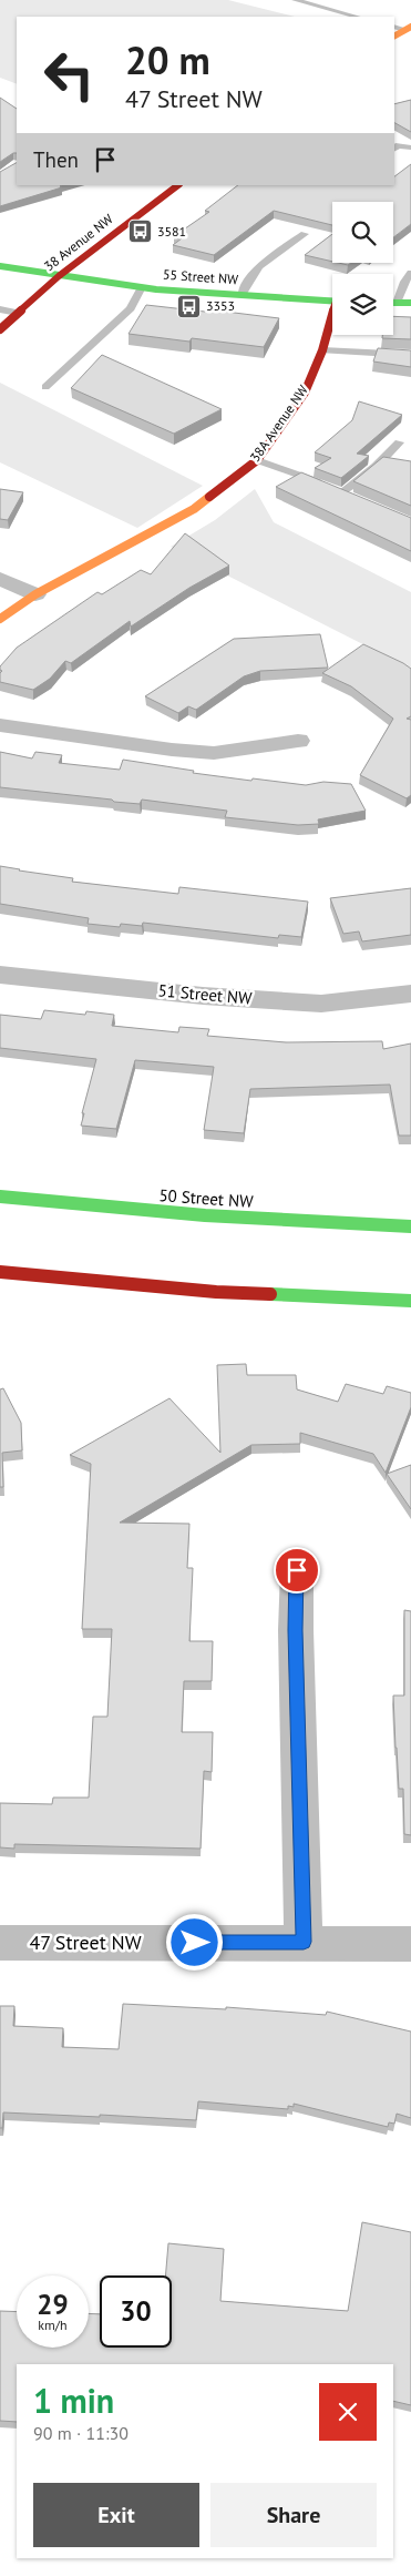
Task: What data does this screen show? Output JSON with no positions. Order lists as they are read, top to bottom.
{
  "streets": {
    "street": [
      "38 Avenue NW",
      "55 Street NW",
      "38A Avenue NW",
      "51 Street NW",
      "50 Street NW",
      "47 Street NW"
    ]
  },
  "crossings": [
    ["38 Avenue NW", "55 Street NW"]
  ],
  "places": {
    "bus stop": ["3581", "3353"]
  },
  "page": {
    "turn": ["20 m", "47 Street NW"],
    "then": "Then",
    "speed": "29 km/h",
    "limit": "30",
    "heading": ["1 min", "90 m · 11:30"],
    "buttons": ["Exit", "Share"]
  }
}
